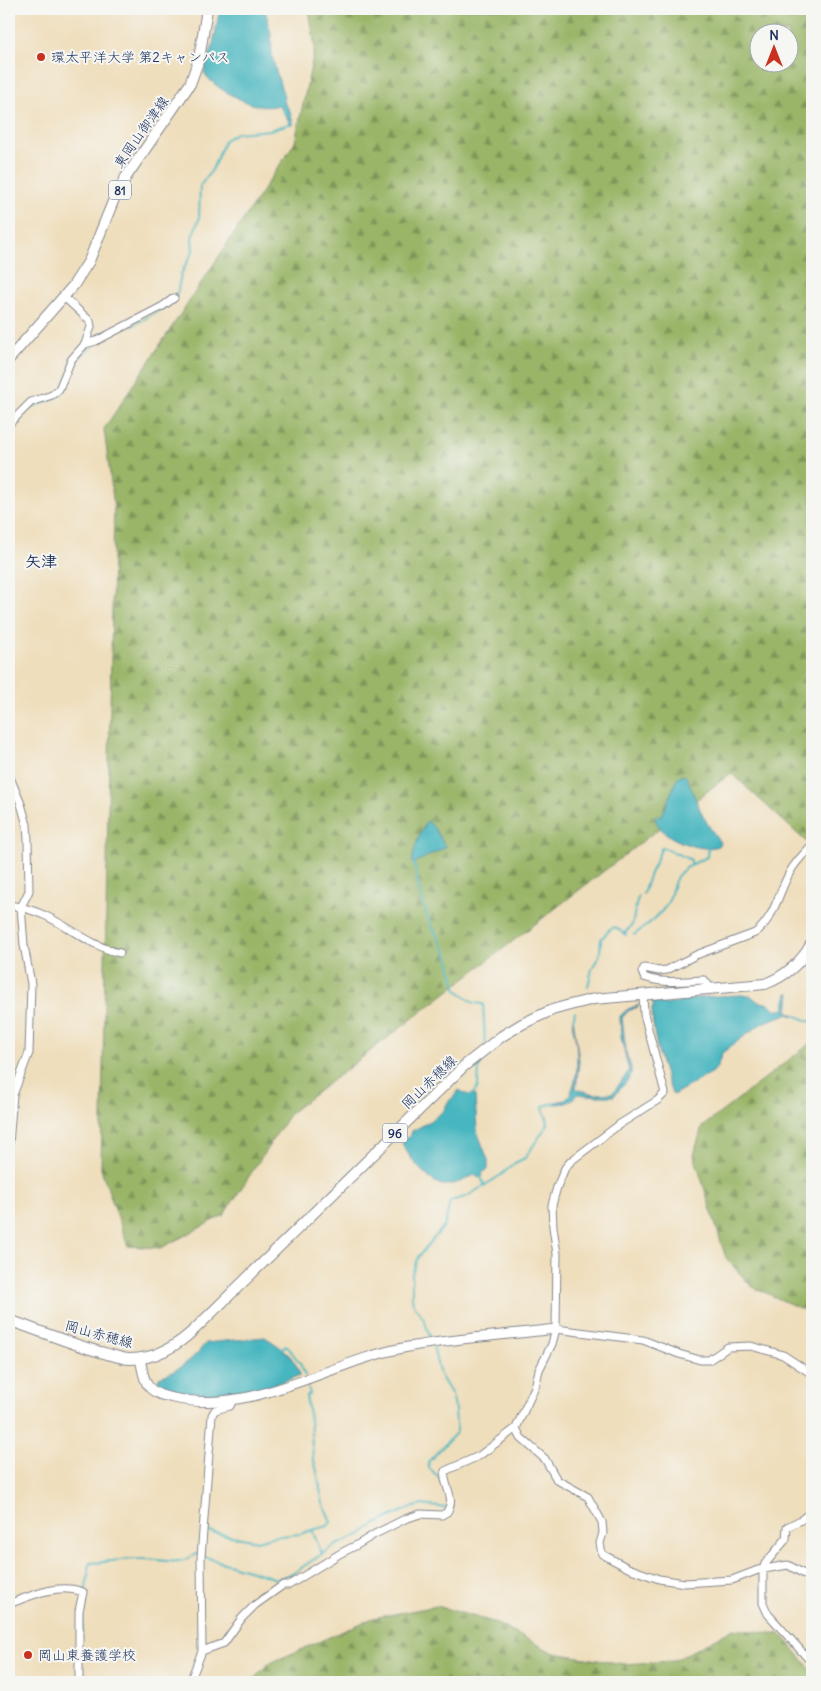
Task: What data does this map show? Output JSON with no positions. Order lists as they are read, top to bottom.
{
  "streets": {
    "main road": [
      "東岡山御津線",
      "81",
      "岡山赤穂線",
      "96"
    ]
  },
  "districts": ["矢津"],
  "places": ["環太平洋大学 第2キャンパス", "岡山東養護学校"],
  "north": "top"
}
